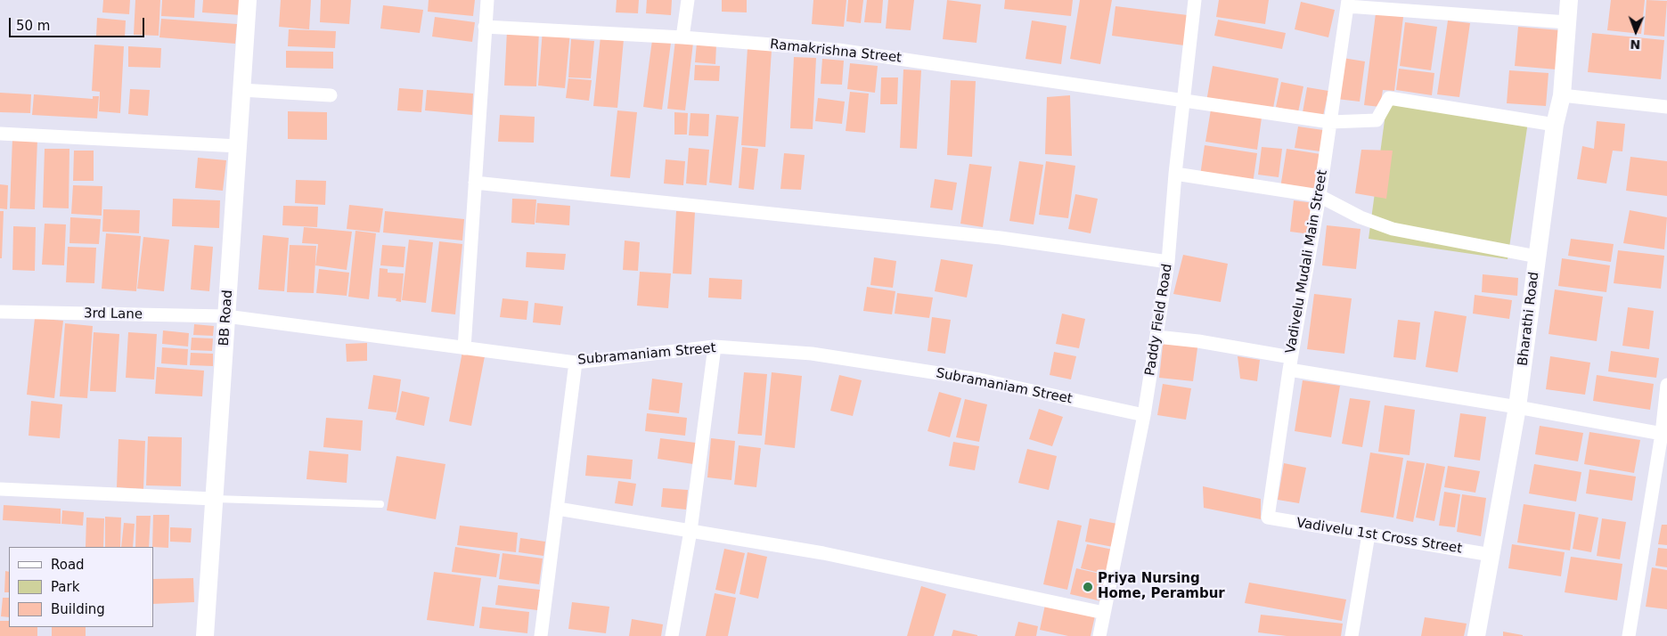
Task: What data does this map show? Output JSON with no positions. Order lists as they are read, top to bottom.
{
  "streets": {
    "street": [
      "Ramakrishna Street",
      "Vadivelu Mudali Main Street",
      "3rd Lane",
      "BB Road",
      "Bharathi Road",
      "Paddy Field Road",
      "Subramaniam Street",
      "Vadivelu 1st Cross Street"
    ]
  },
  "crossings": [
    ["Ramakrishna Street", "Vadivelu Mudali Main Street"],
    ["Ramakrishna Street", "Bharathi Road"],
    ["Ramakrishna Street", "Paddy Field Road"],
    ["Vadivelu Mudali Main Street", "Vadivelu 1st Cross Street"],
    ["3rd Lane", "BB Road"],
    ["3rd Lane", "Subramaniam Street"],
    ["BB Road", "Subramaniam Street"],
    ["Bharathi Road", "Vadivelu 1st Cross Street"],
    ["Paddy Field Road", "Subramaniam Street"]
  ],
  "places": ["Priya Nursing Home, Perambur"],
  "legend": ["Road", "Park", "Building"],
  "scale_bar": "50 m",
  "north": "bottom"
}
